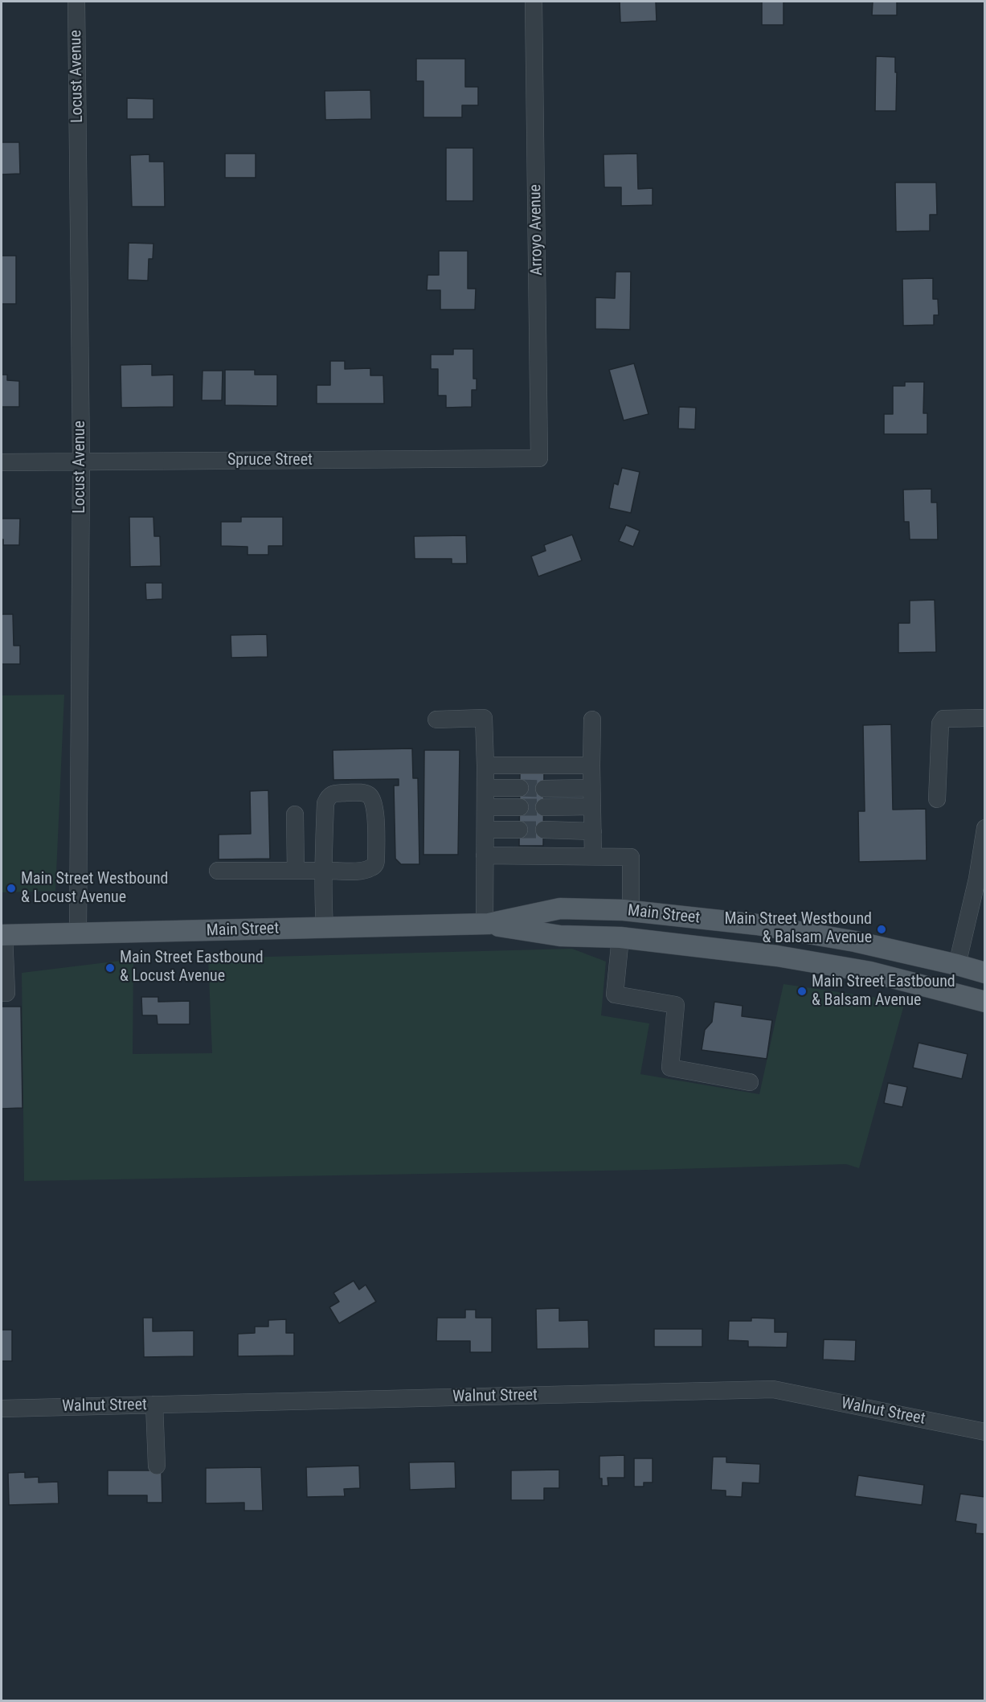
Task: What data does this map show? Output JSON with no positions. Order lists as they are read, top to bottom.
{
  "streets": {
    "main road": ["Main Street"],
    "street": [
      "Locust Avenue",
      "Arroyo Avenue",
      "Spruce Street",
      "Walnut Street"
    ]
  },
  "crossings": [
    ["Locust Avenue", "Spruce Street"],
    ["Locust Avenue", "Main Street"],
    ["Arroyo Avenue", "Spruce Street"]
  ],
  "places": [
    "Main Street Westbound & Locust Avenue",
    "Main Street Westbound & Balsam Avenue",
    "Main Street Eastbound & Locust Avenue",
    "Main Street Eastbound & Balsam Avenue"
  ]
}
